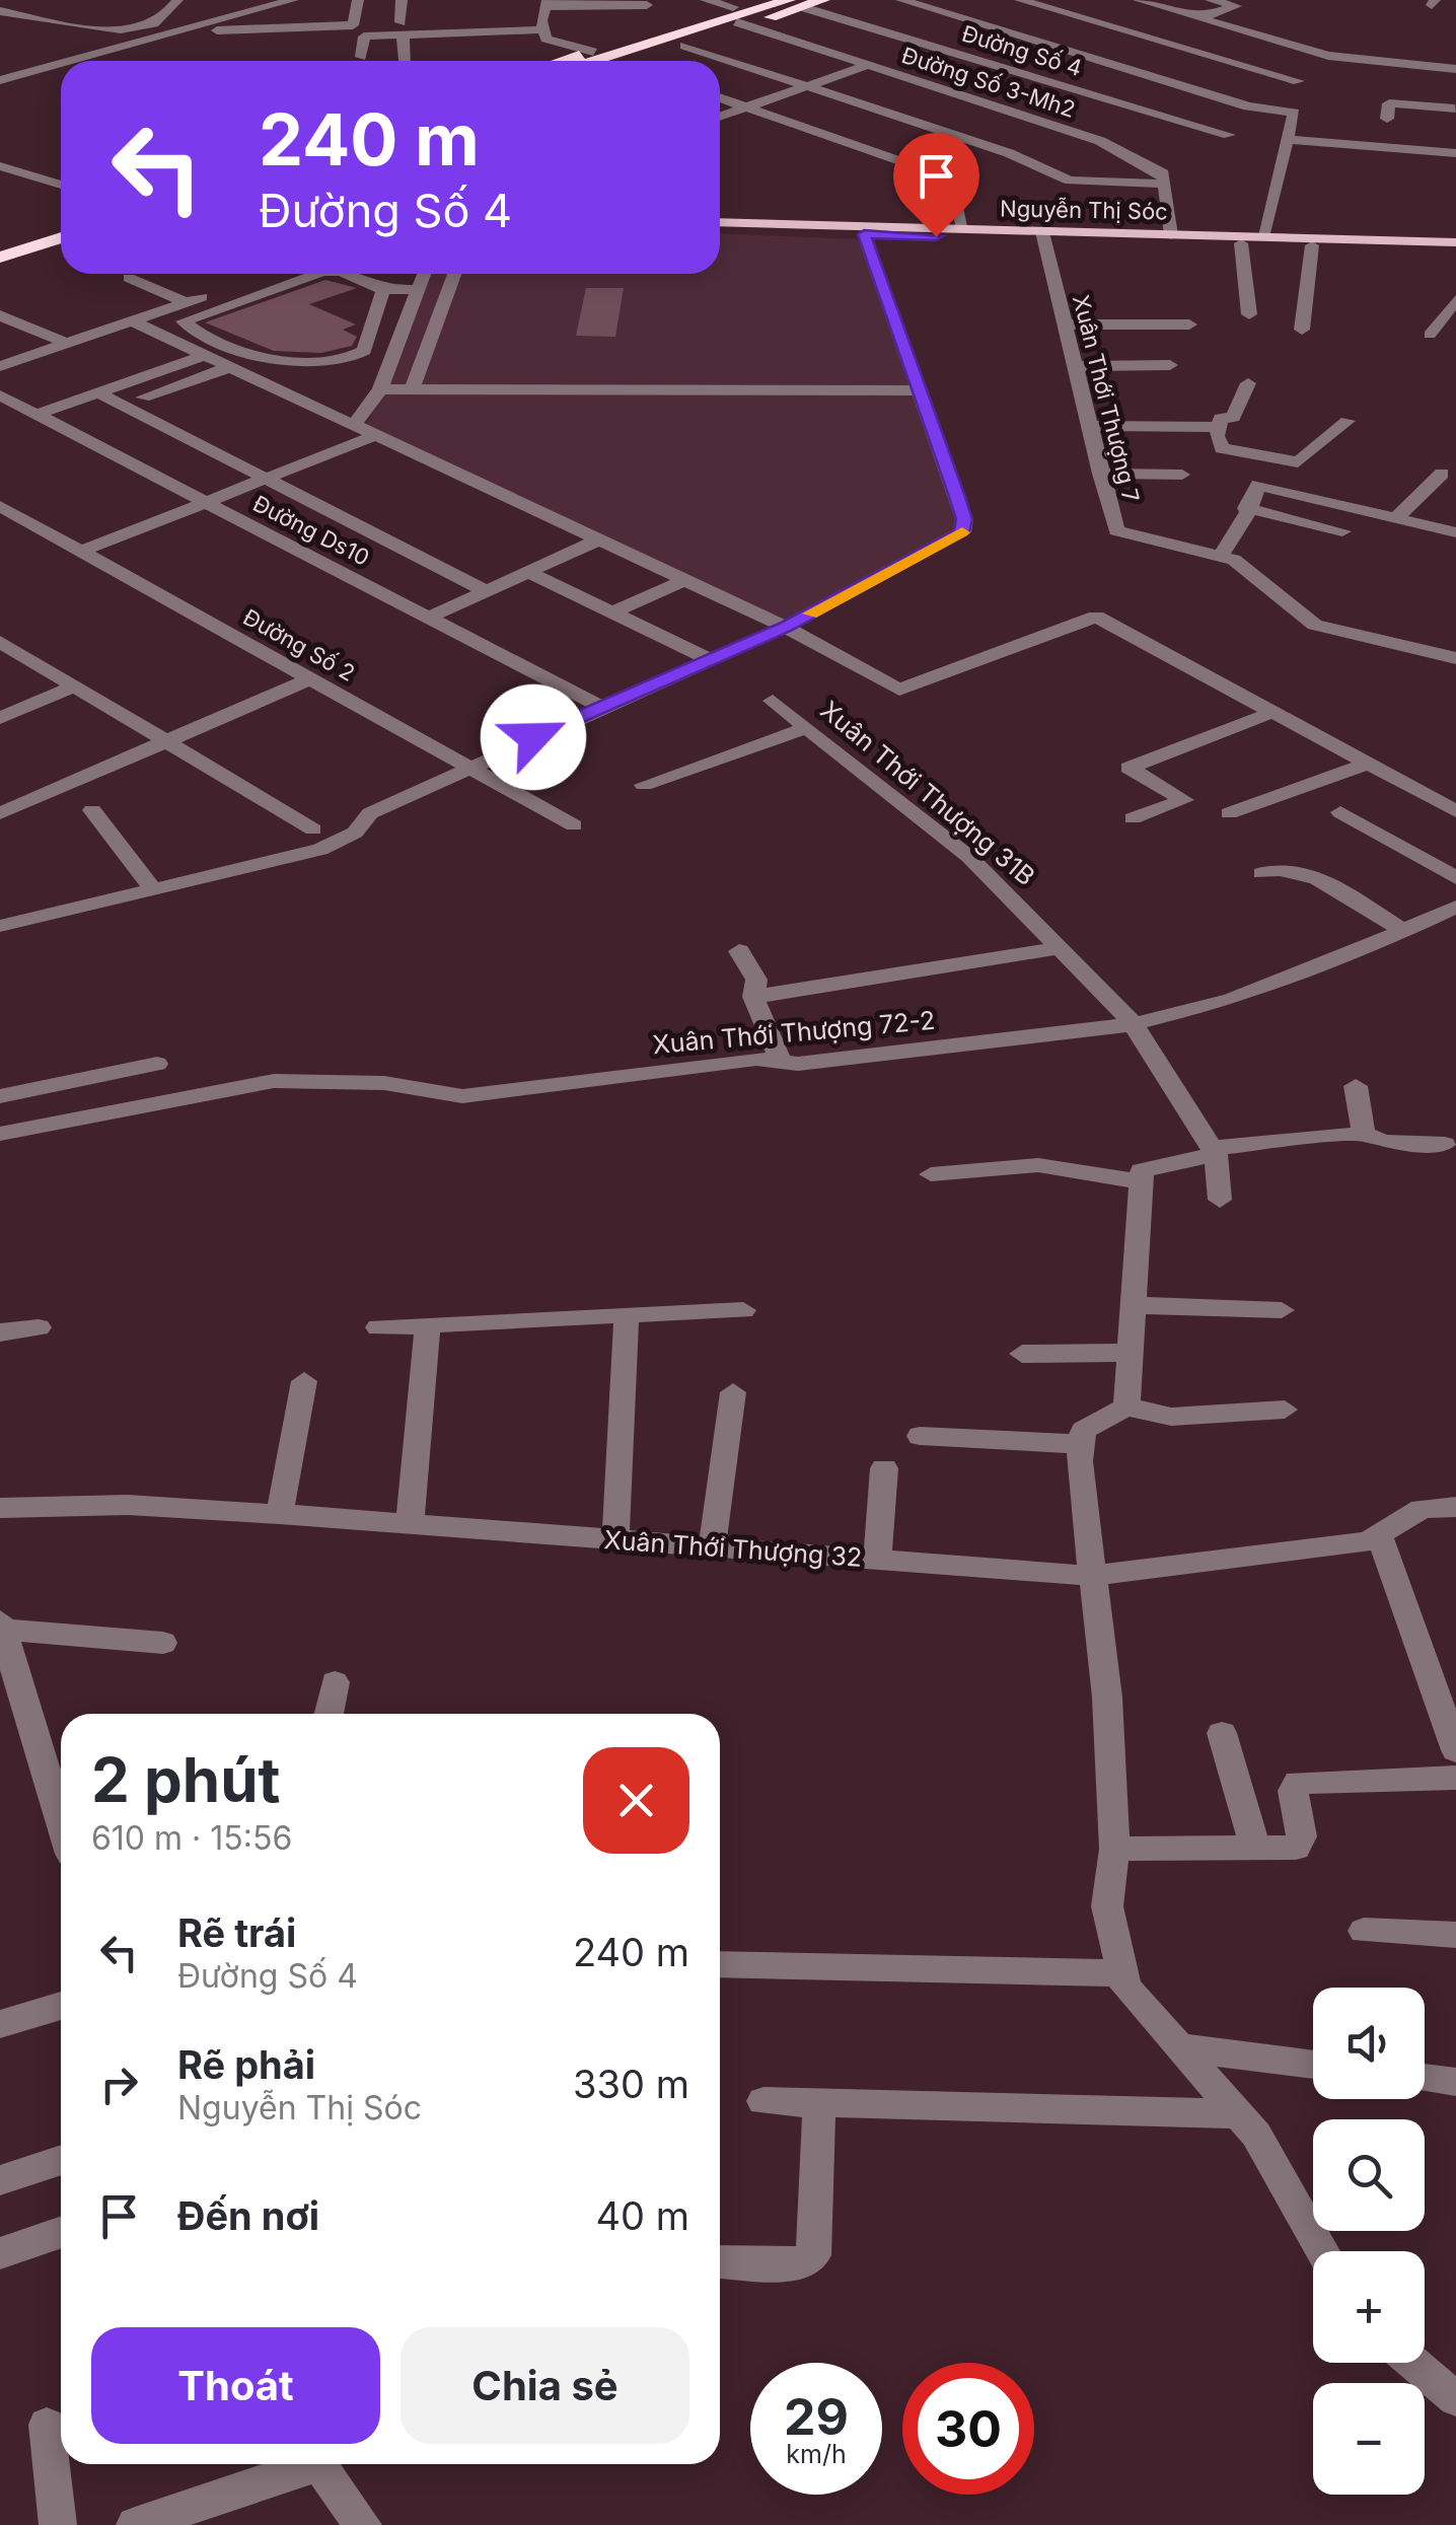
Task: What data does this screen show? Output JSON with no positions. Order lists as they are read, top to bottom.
{
  "streets": {
    "main road": ["Nguyễn Thị Sóc"],
    "street": [
      "Đường Số 4",
      "Đường Số 3-Mh2",
      "Xuân Thới Thượng 7",
      "Đường Ds10",
      "Đường Số 2",
      "Xuân Thới Thượng 31B",
      "Xuân Thới Thượng 72-2",
      "Xuân Thới Thượng 32"
    ]
  },
  "crossings": [
    ["Nguyễn Thị Sóc", "Xuân Thới Thượng 7"],
    ["Xuân Thới Thượng 31B", "Xuân Thới Thượng 72-2"]
  ],
  "page": {
    "turn": ["240 m", "Đường Số 4"],
    "heading": ["2 phút", "610 m · 15:56"],
    "list": [
      {
        "name": "Rẽ trái",
        "note": "Đường Số 4",
        "value": "240 m"
      },
      {
        "name": "Rẽ phải",
        "note": "Nguyễn Thị Sóc",
        "value": "330 m"
      },
      {
        "name": "Đến nơi",
        "value": "40 m"
      }
    ],
    "map_buttons": ["+", "−"],
    "buttons": ["Thoát", "Chia sẻ"],
    "speed": "29 km/h",
    "limit": "30"
  }
}
